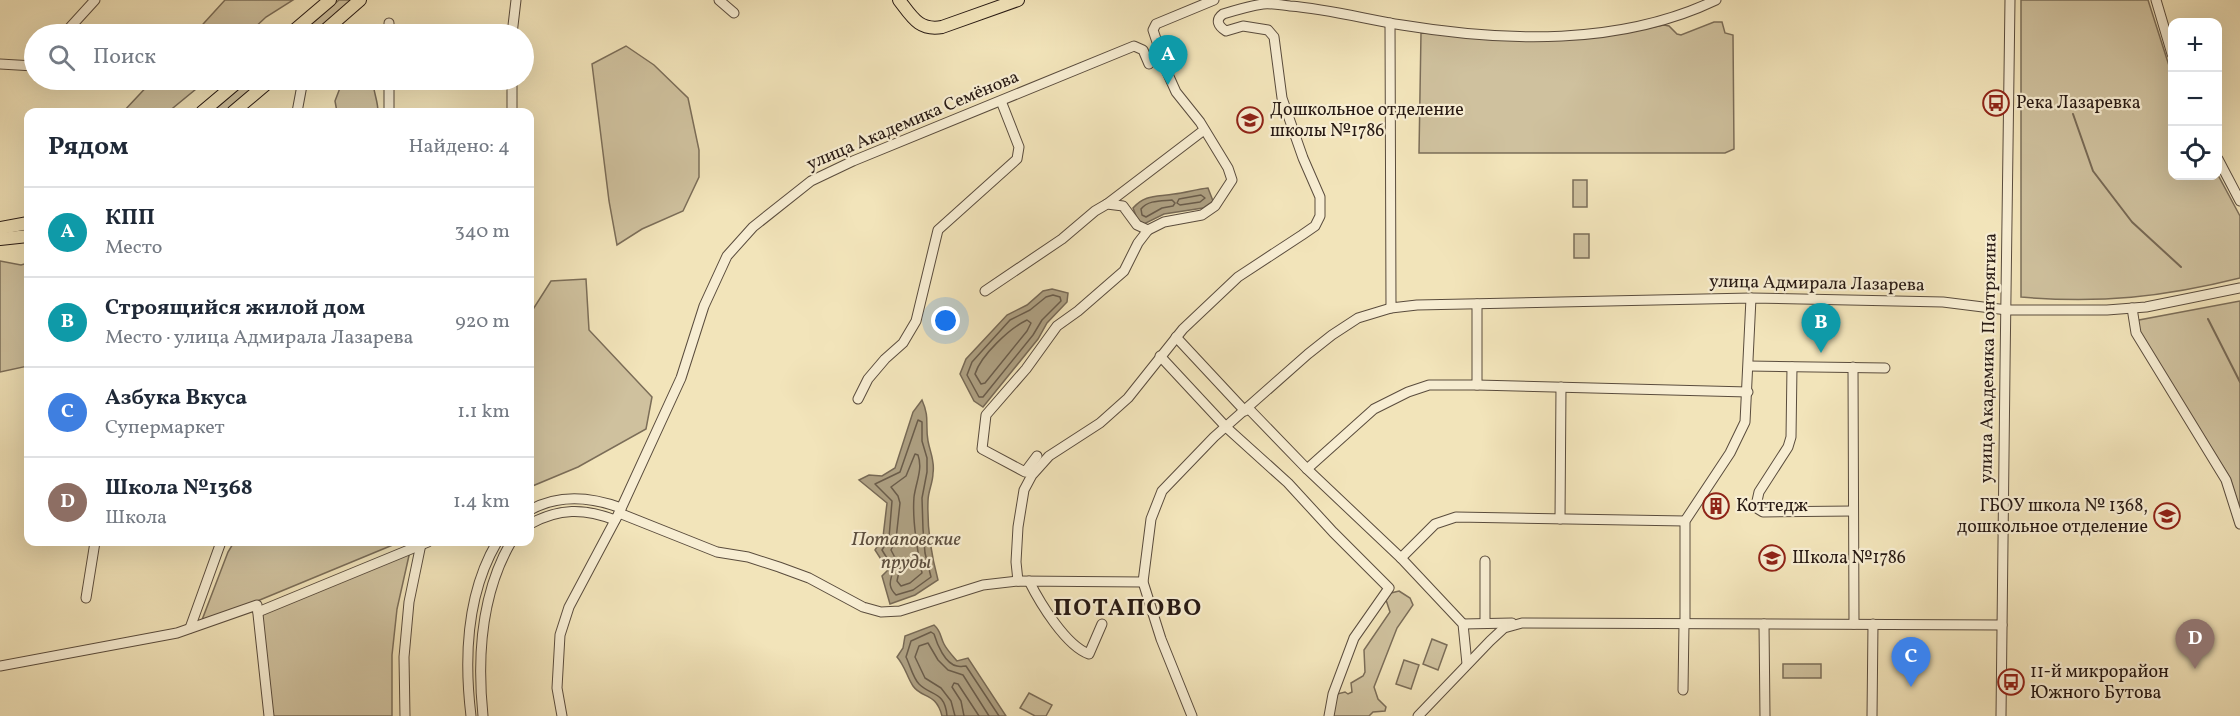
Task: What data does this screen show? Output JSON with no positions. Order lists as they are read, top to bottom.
{
  "streets": {
    "street": ["улица Академика Семёнова", "улица Адмирала Лазарева", "улица Академика Понтрягина"]
  },
  "crossings": [
    ["улица Адмирала Лазарева", "улица Академика Понтрягина"]
  ],
  "districts": ["ПОТАПОВО"],
  "water": ["Потаповские пруды"],
  "places": {
    "bus stop": ["Река Лазаревка", "11-й микрорайон Южного Бутова"],
    "school or university": ["Дошкольное отделение школы №1786", "ГБОУ школа № 1368, дошкольное отделение", "Школа №1786"],
    "building": ["Коттедж"]
  },
  "page": {
    "map_buttons": ["+", "−"],
    "search": "Поиск",
    "pins": [
      "A",
      "B",
      "D",
      "C"
    ],
    "heading": ["Рядом", "Найдено: 4"],
    "list": [
      {
        "mark": "A",
        "name": "КПП",
        "note": "Место",
        "value": "340 m"
      },
      {
        "mark": "B",
        "name": "Строящийся жилой дом",
        "note": "Место · улица Адмирала Лазарева",
        "value": "920 m"
      },
      {
        "mark": "C",
        "name": "Азбука Вкуса",
        "note": "Супермаркет",
        "value": "1.1 km"
      },
      {
        "mark": "D",
        "name": "Школа №1368",
        "note": "Школа",
        "value": "1.4 km"
      }
    ]
  }
}
